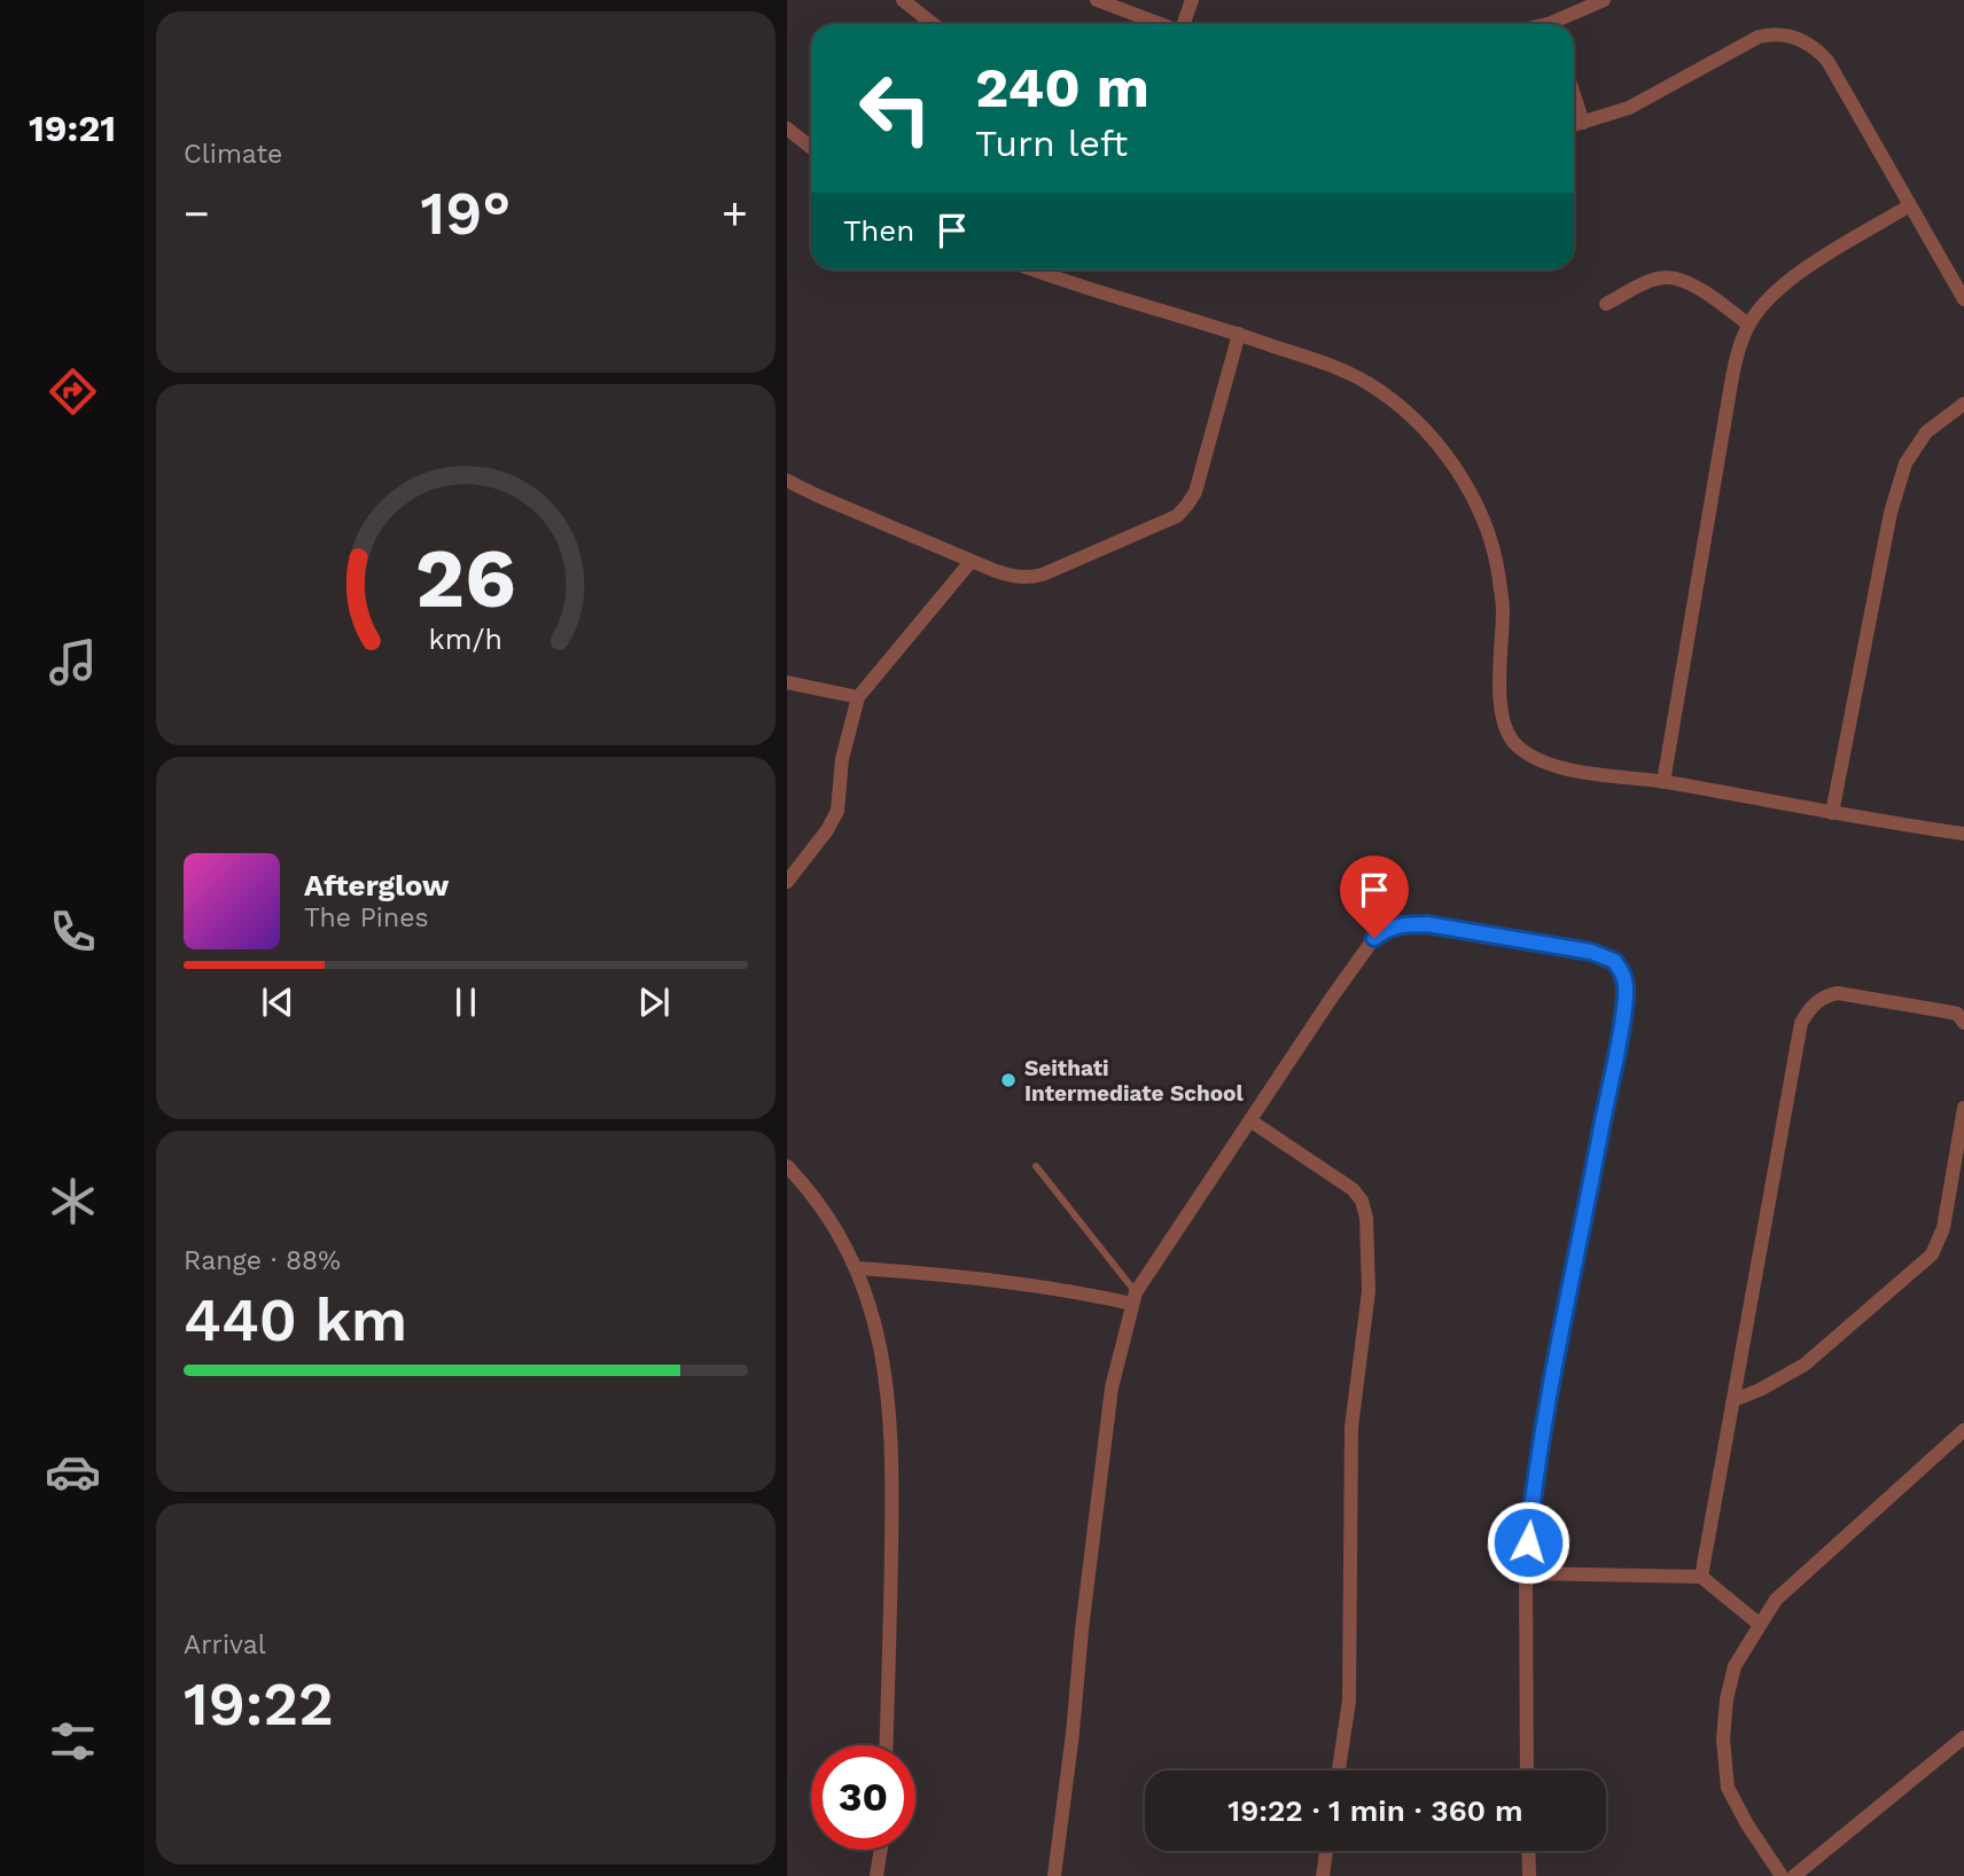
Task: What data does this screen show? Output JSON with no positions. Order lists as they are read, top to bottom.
{
  "places": ["Seithati Intermediate School"],
  "page": {
    "tabs": "19:21",
    "tile": [
      "Climate",
      ["Range · 88%", "440 km"],
      ["Arrival", "19:22"]
    ],
    "turn": ["240 m", "Turn left"],
    "heat": ["−", "19°", "+"],
    "then": "Then",
    "song": ["Afterglow", "The Pines"],
    "limit": "30",
    "trip": "19:22 · 1 min · 360 m",
    "gauge": ["26", "km/h"]
  }
}
